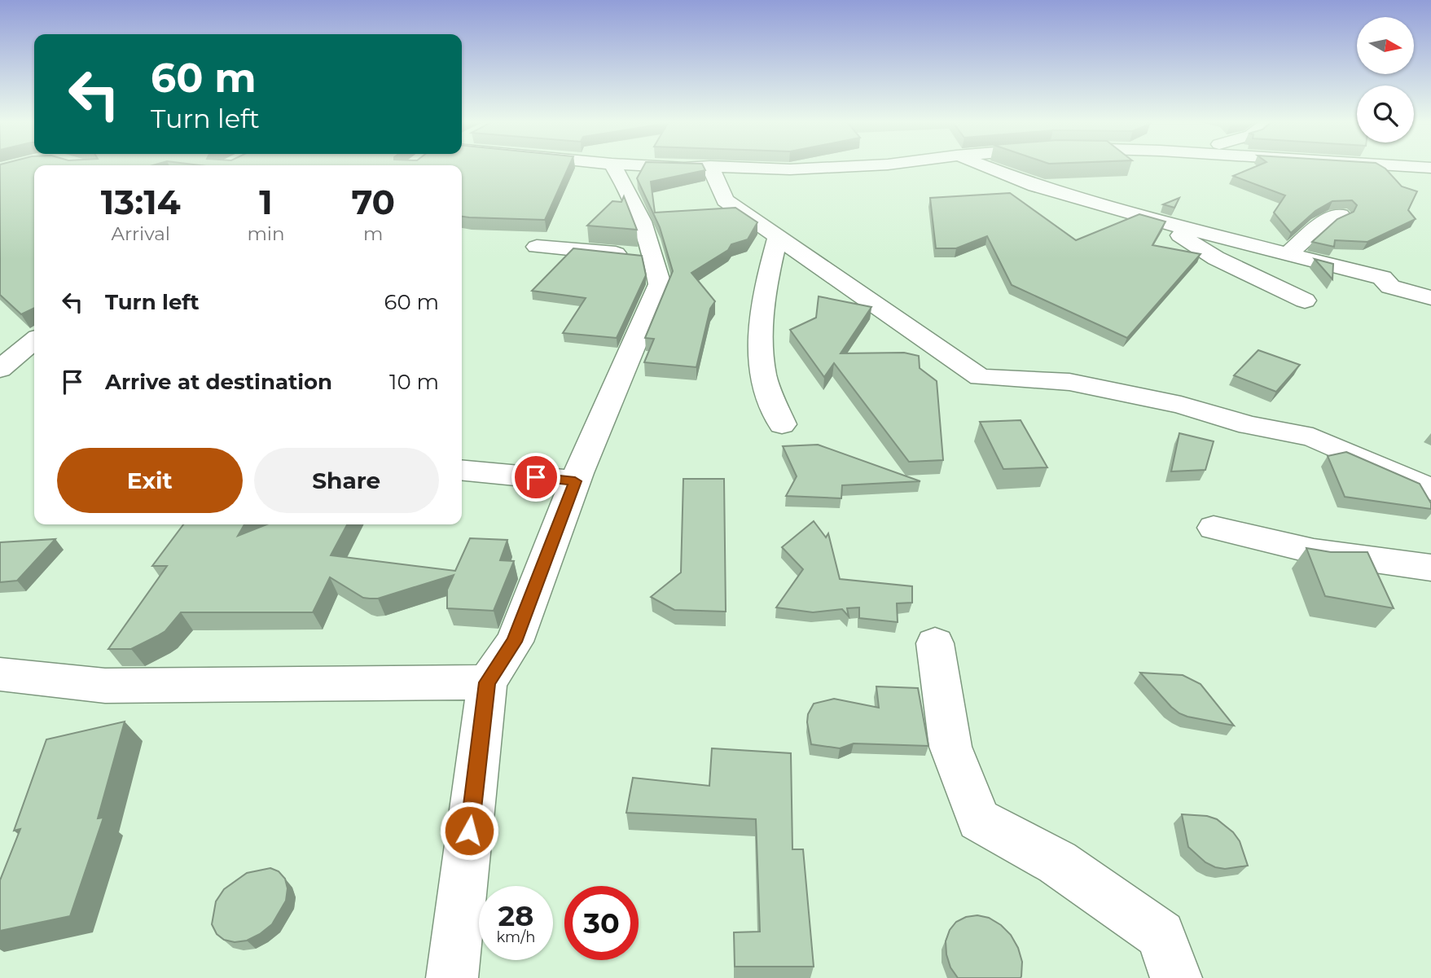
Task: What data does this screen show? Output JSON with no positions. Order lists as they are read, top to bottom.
{
  "north": "right",
  "page": {
    "turn": ["60 m", "Turn left"],
    "eta": [
      "13:14",
      "Arrival",
      "1",
      "min",
      "70",
      "m"
    ],
    "list": [
      {
        "name": "Turn left",
        "value": "60 m"
      },
      {
        "name": "Arrive at destination",
        "value": "10 m"
      }
    ],
    "buttons": ["Exit", "Share"],
    "speed": "28 km/h",
    "limit": "30"
  }
}
